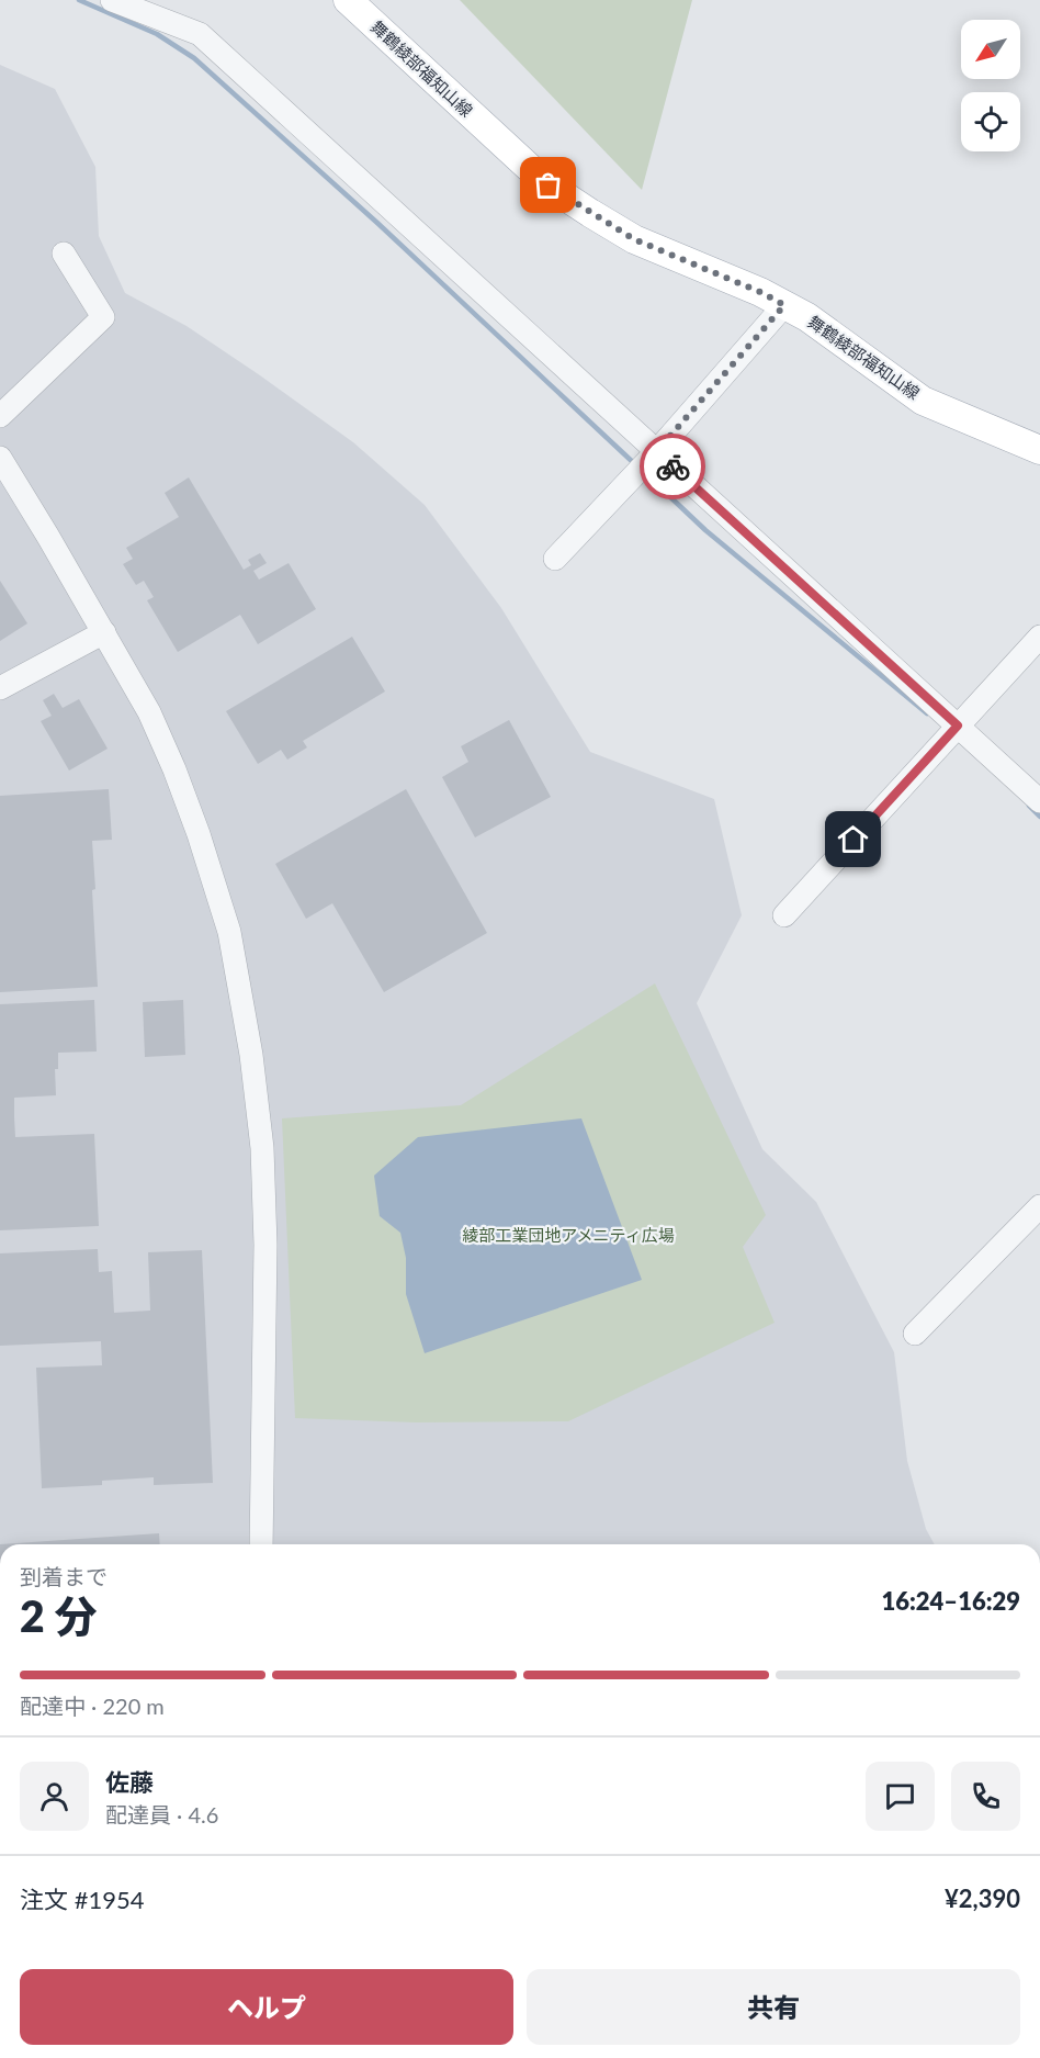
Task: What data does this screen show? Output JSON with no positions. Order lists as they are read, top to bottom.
{
  "streets": {
    "main road": ["舞鶴綾部福知山線"]
  },
  "parks": ["綾部工業団地アメニティ広場"],
  "north": "bottom left",
  "page": {
    "heading": ["2 分", "到着まで", "16:24–16:29"],
    "panel": [
      "佐藤",
      "配達員 · 4.6",
      "注文 #1954",
      "¥2,390"
    ],
    "bar": "配達中 · 220 m",
    "buttons": ["ヘルプ", "共有"]
  }
}
